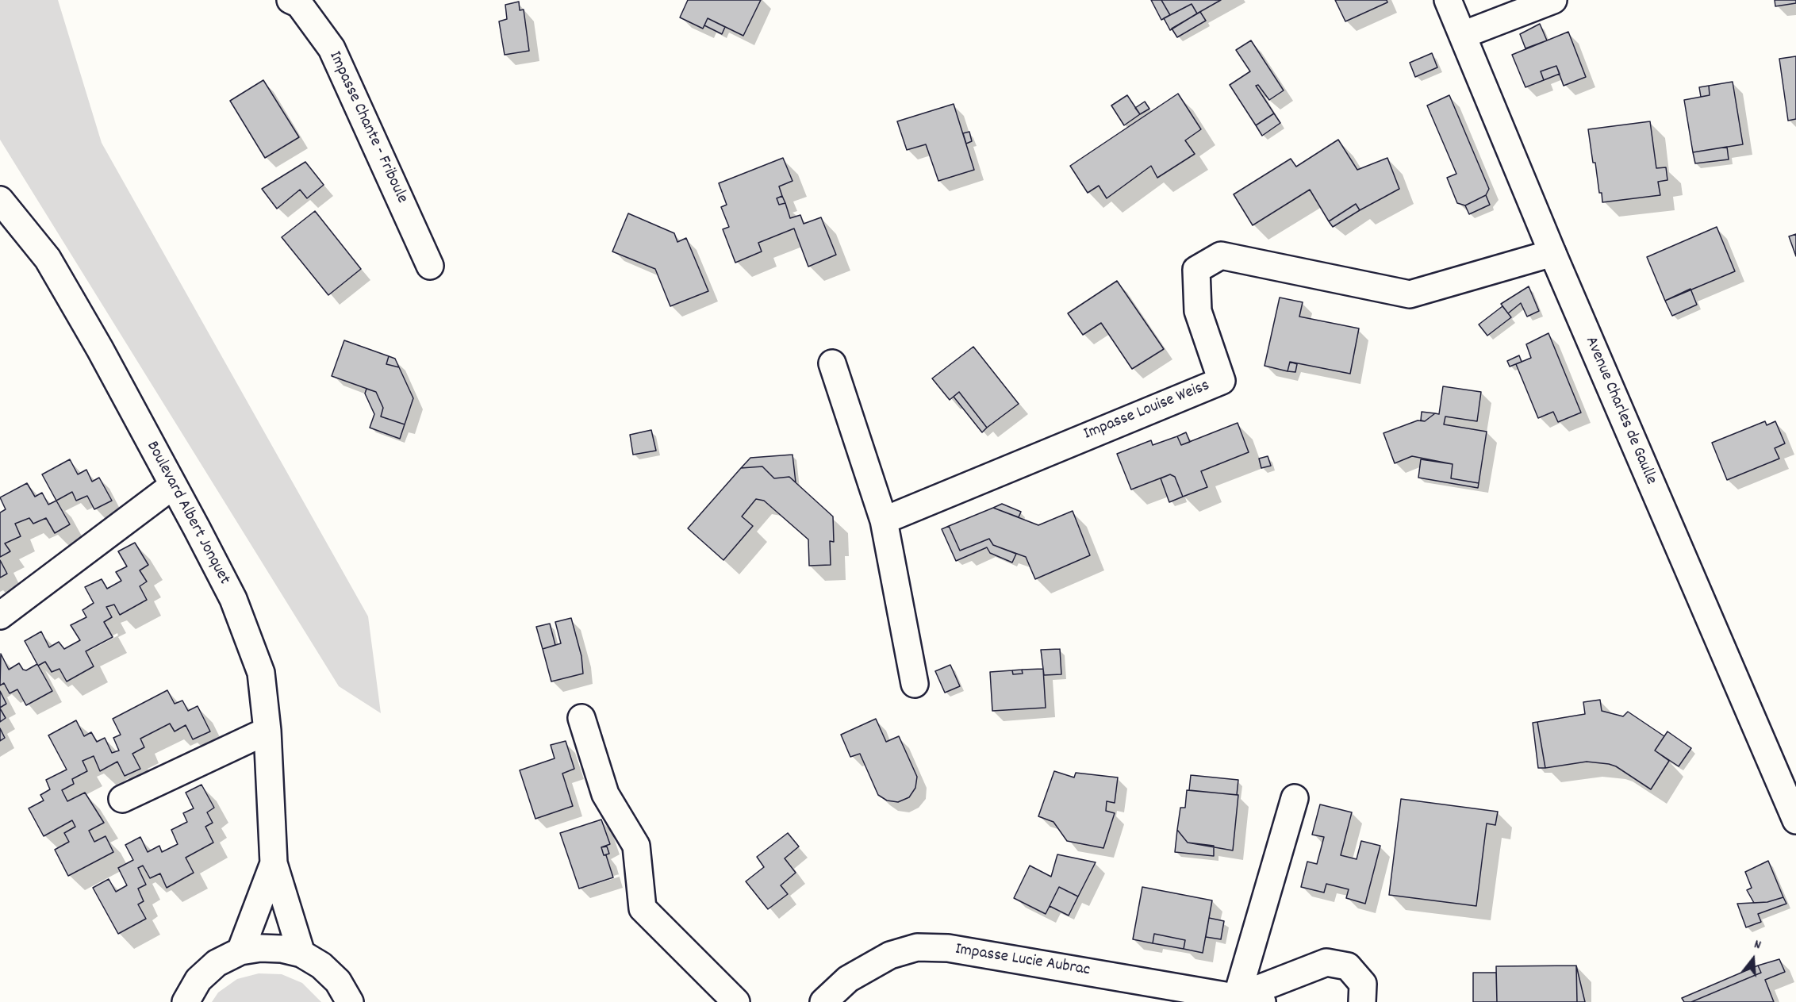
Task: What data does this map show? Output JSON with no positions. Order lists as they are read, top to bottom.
{
  "streets": {
    "street": [
      "Impasse Chante - Friboule",
      "Impasse Louise Weiss",
      "Avenue Charles de Gaulle",
      "Boulevard Albert Jonquet",
      "Impasse Lucie Aubrac"
    ]
  },
  "crossings": [
    ["Impasse Louise Weiss", "Avenue Charles de Gaulle"]
  ],
  "north": "top"
}
